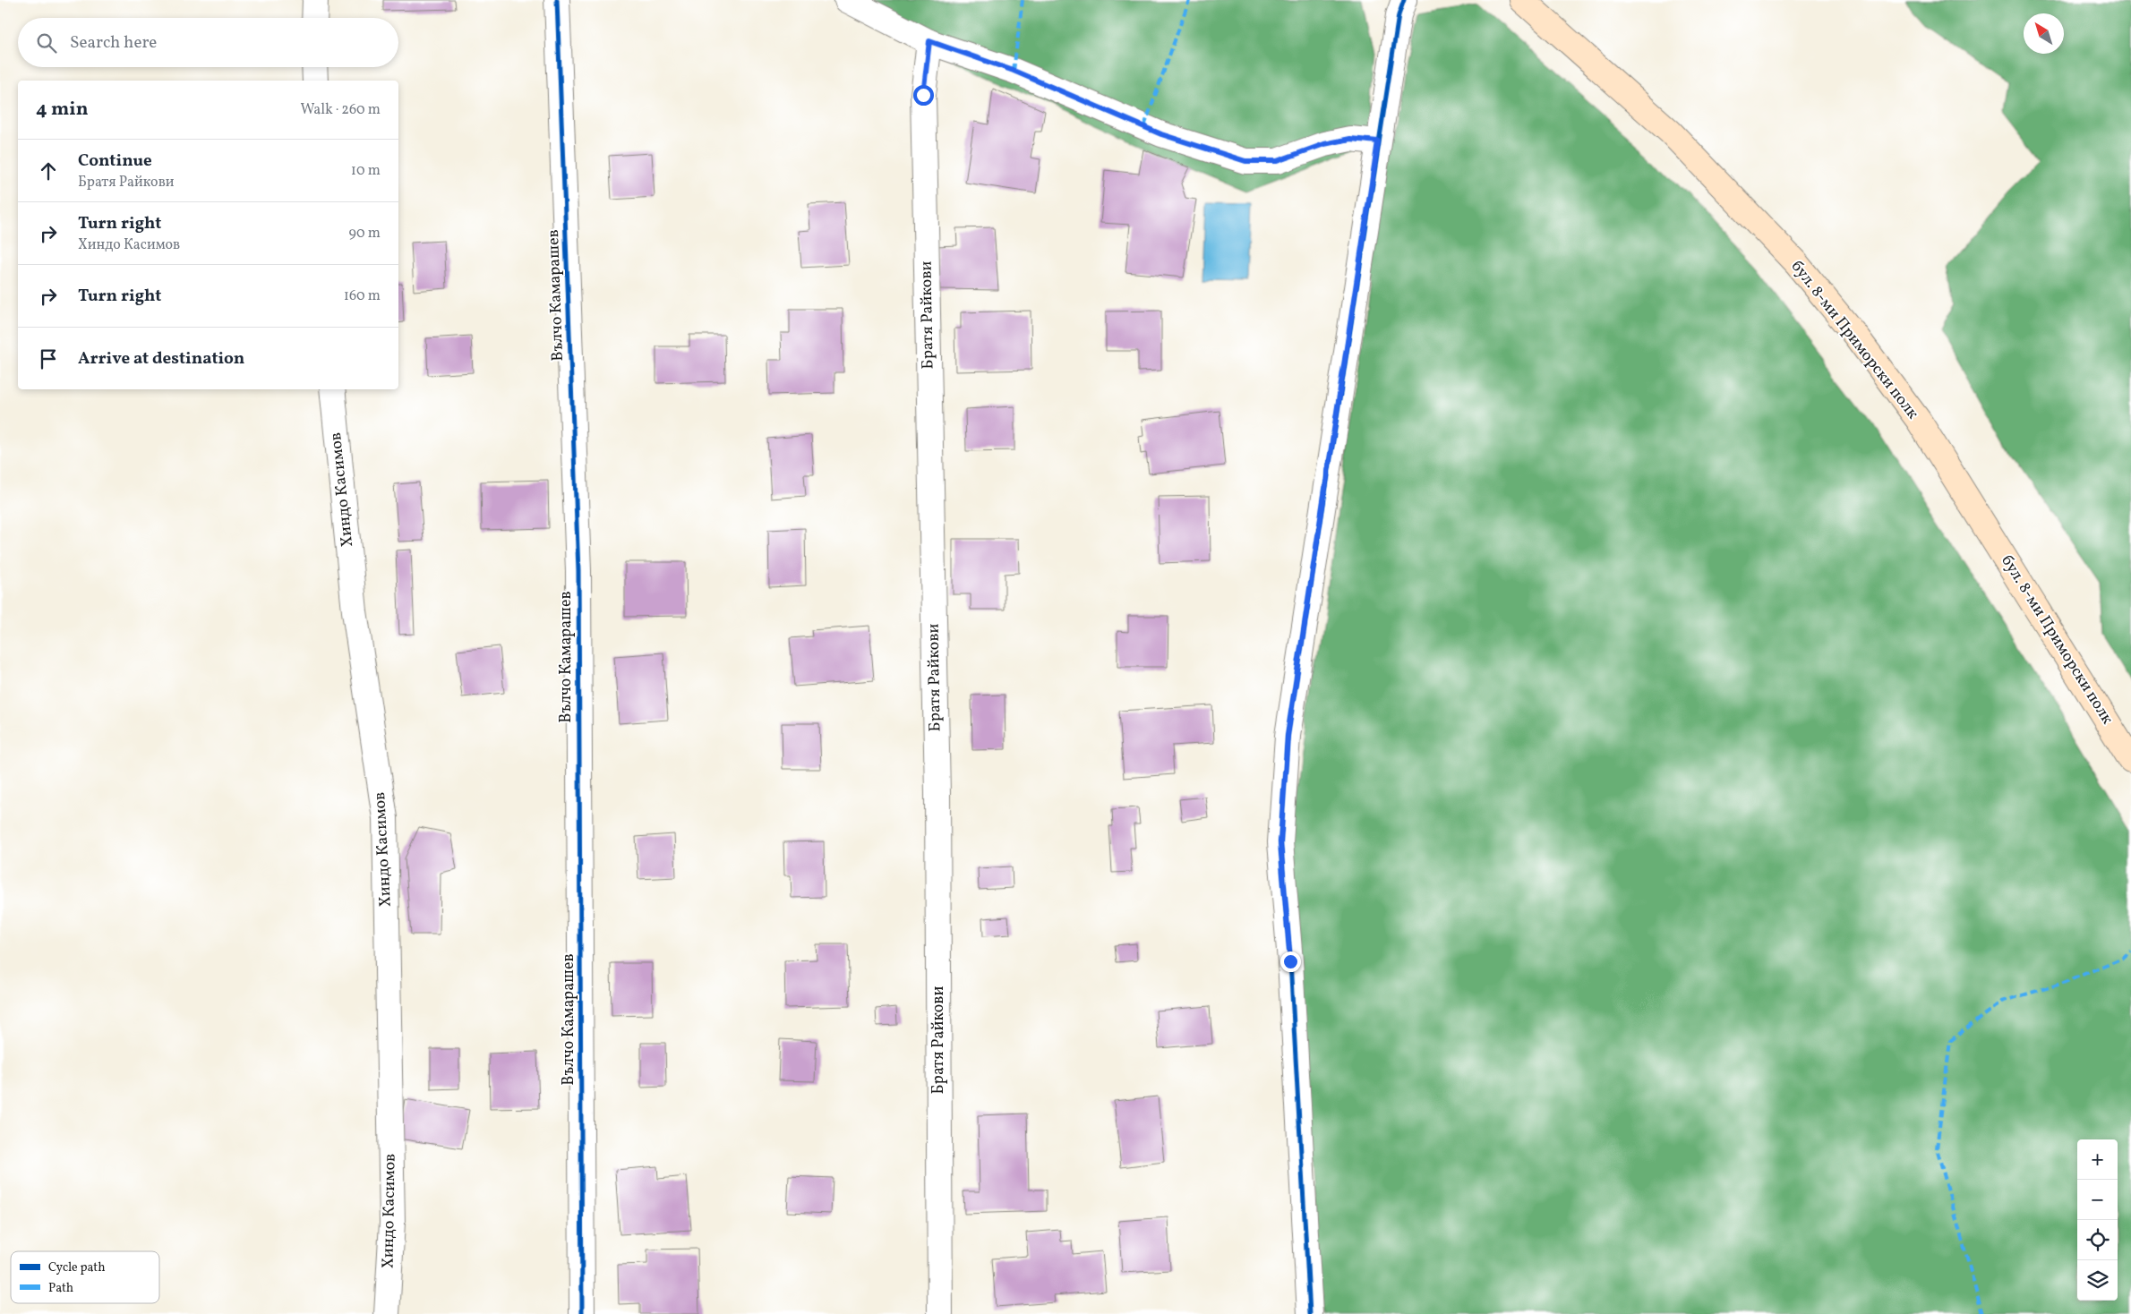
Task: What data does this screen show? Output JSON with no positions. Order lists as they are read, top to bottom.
{
  "streets": {
    "street": [
      "Вълчо Камарашев",
      "Братя Райкови",
      "бул. 8-ми Приморски полк",
      "Хиндо Касимов"
    ]
  },
  "legend": ["Cycle path", "Path"],
  "north": "top left",
  "page": {
    "search": "Search here",
    "heading": ["4 min", "Walk · 260 m"],
    "list": [
      ["Continue", "Братя Райкови", "10 m"],
      ["Turn right", "Хиндо Касимов", "90 m"],
      ["Turn right", "160 m"],
      "Arrive at destination"
    ],
    "map_buttons": ["+", "−"]
  }
}
